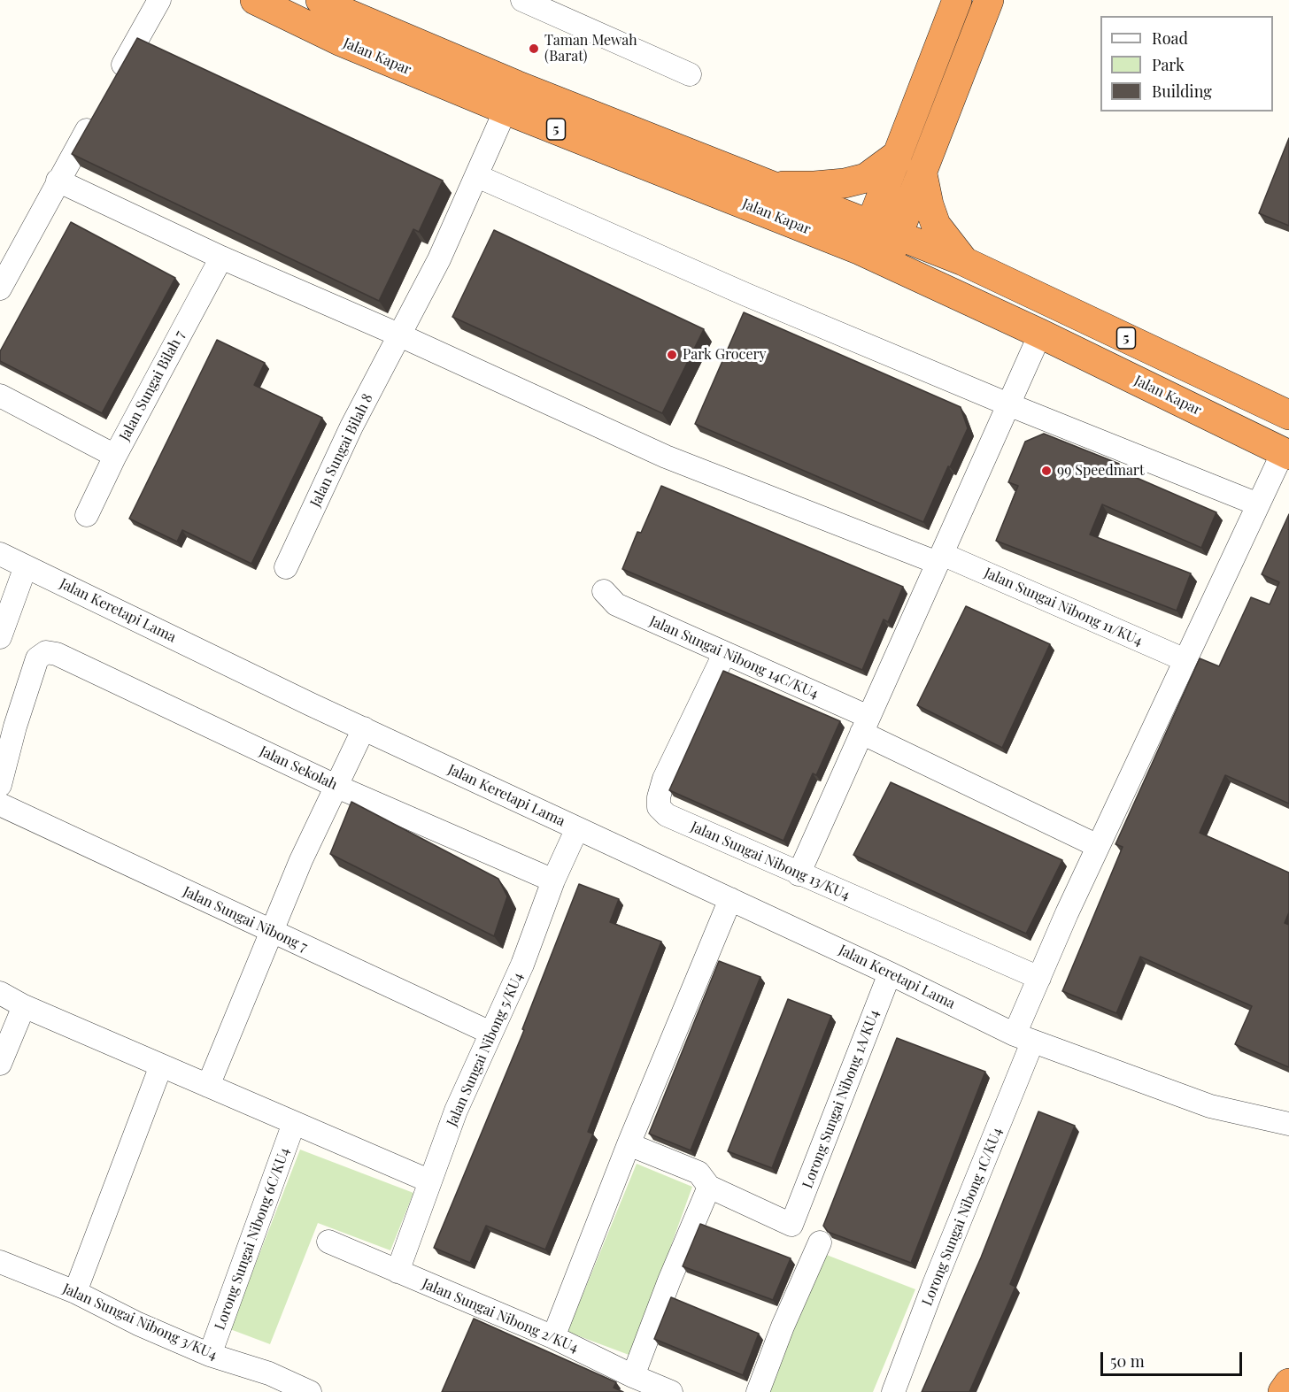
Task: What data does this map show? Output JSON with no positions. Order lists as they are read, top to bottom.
{
  "streets": {
    "highway": ["Jalan Kapar", "5"],
    "street": [
      "Jalan Sungai Bilah 7",
      "Jalan Sungai Bilah 8",
      "Jalan Sungai Nibong 11/KU4",
      "Jalan Keretapi Lama",
      "Jalan Sungai Nibong 14C/KU4",
      "Jalan Sekolah",
      "Jalan Sungai Nibong 13/KU4",
      "Jalan Sungai Nibong 7",
      "Jalan Sungai Nibong 5/KU4",
      "Lorong Sungai Nibong 1A/KU4",
      "Lorong Sungai Nibong 1C/KU4",
      "Lorong Sungai Nibong 6C/KU4",
      "Jalan Sungai Nibong 2/KU4",
      "Jalan Sungai Nibong 3/KU4"
    ]
  },
  "crossings": [
    ["Jalan Kapar", "Jalan Sungai Bilah 8"],
    ["Jalan Kapar", "Lorong Sungai Nibong 1C/KU4"],
    ["Jalan Sungai Bilah 7", "Jalan Sungai Nibong 11/KU4"],
    ["Jalan Sungai Bilah 8", "Jalan Sungai Nibong 11/KU4"],
    ["Jalan Sungai Nibong 11/KU4", "Lorong Sungai Nibong 1C/KU4"],
    ["Jalan Keretapi Lama", "Jalan Sungai Nibong 5/KU4"],
    ["Jalan Keretapi Lama", "Lorong Sungai Nibong 1A/KU4"],
    ["Jalan Keretapi Lama", "Lorong Sungai Nibong 1C/KU4"],
    ["Jalan Sungai Nibong 14C/KU4", "Jalan Sungai Nibong 13/KU4"],
    ["Jalan Sungai Nibong 14C/KU4", "Lorong Sungai Nibong 1C/KU4"],
    ["Jalan Sekolah", "Jalan Sungai Nibong 5/KU4"],
    ["Jalan Sungai Nibong 13/KU4", "Lorong Sungai Nibong 1C/KU4"],
    ["Jalan Sungai Nibong 7", "Jalan Sungai Nibong 5/KU4"],
    ["Jalan Sungai Nibong 5/KU4", "Jalan Sungai Nibong 2/KU4"],
    ["Lorong Sungai Nibong 6C/KU4", "Jalan Sungai Nibong 3/KU4"]
  ],
  "places": ["Taman Mewah (Barat)", "Park Grocery", "99 Speedmart"],
  "legend": ["Road", "Park", "Building"],
  "scale_bar": "50 m"
}
